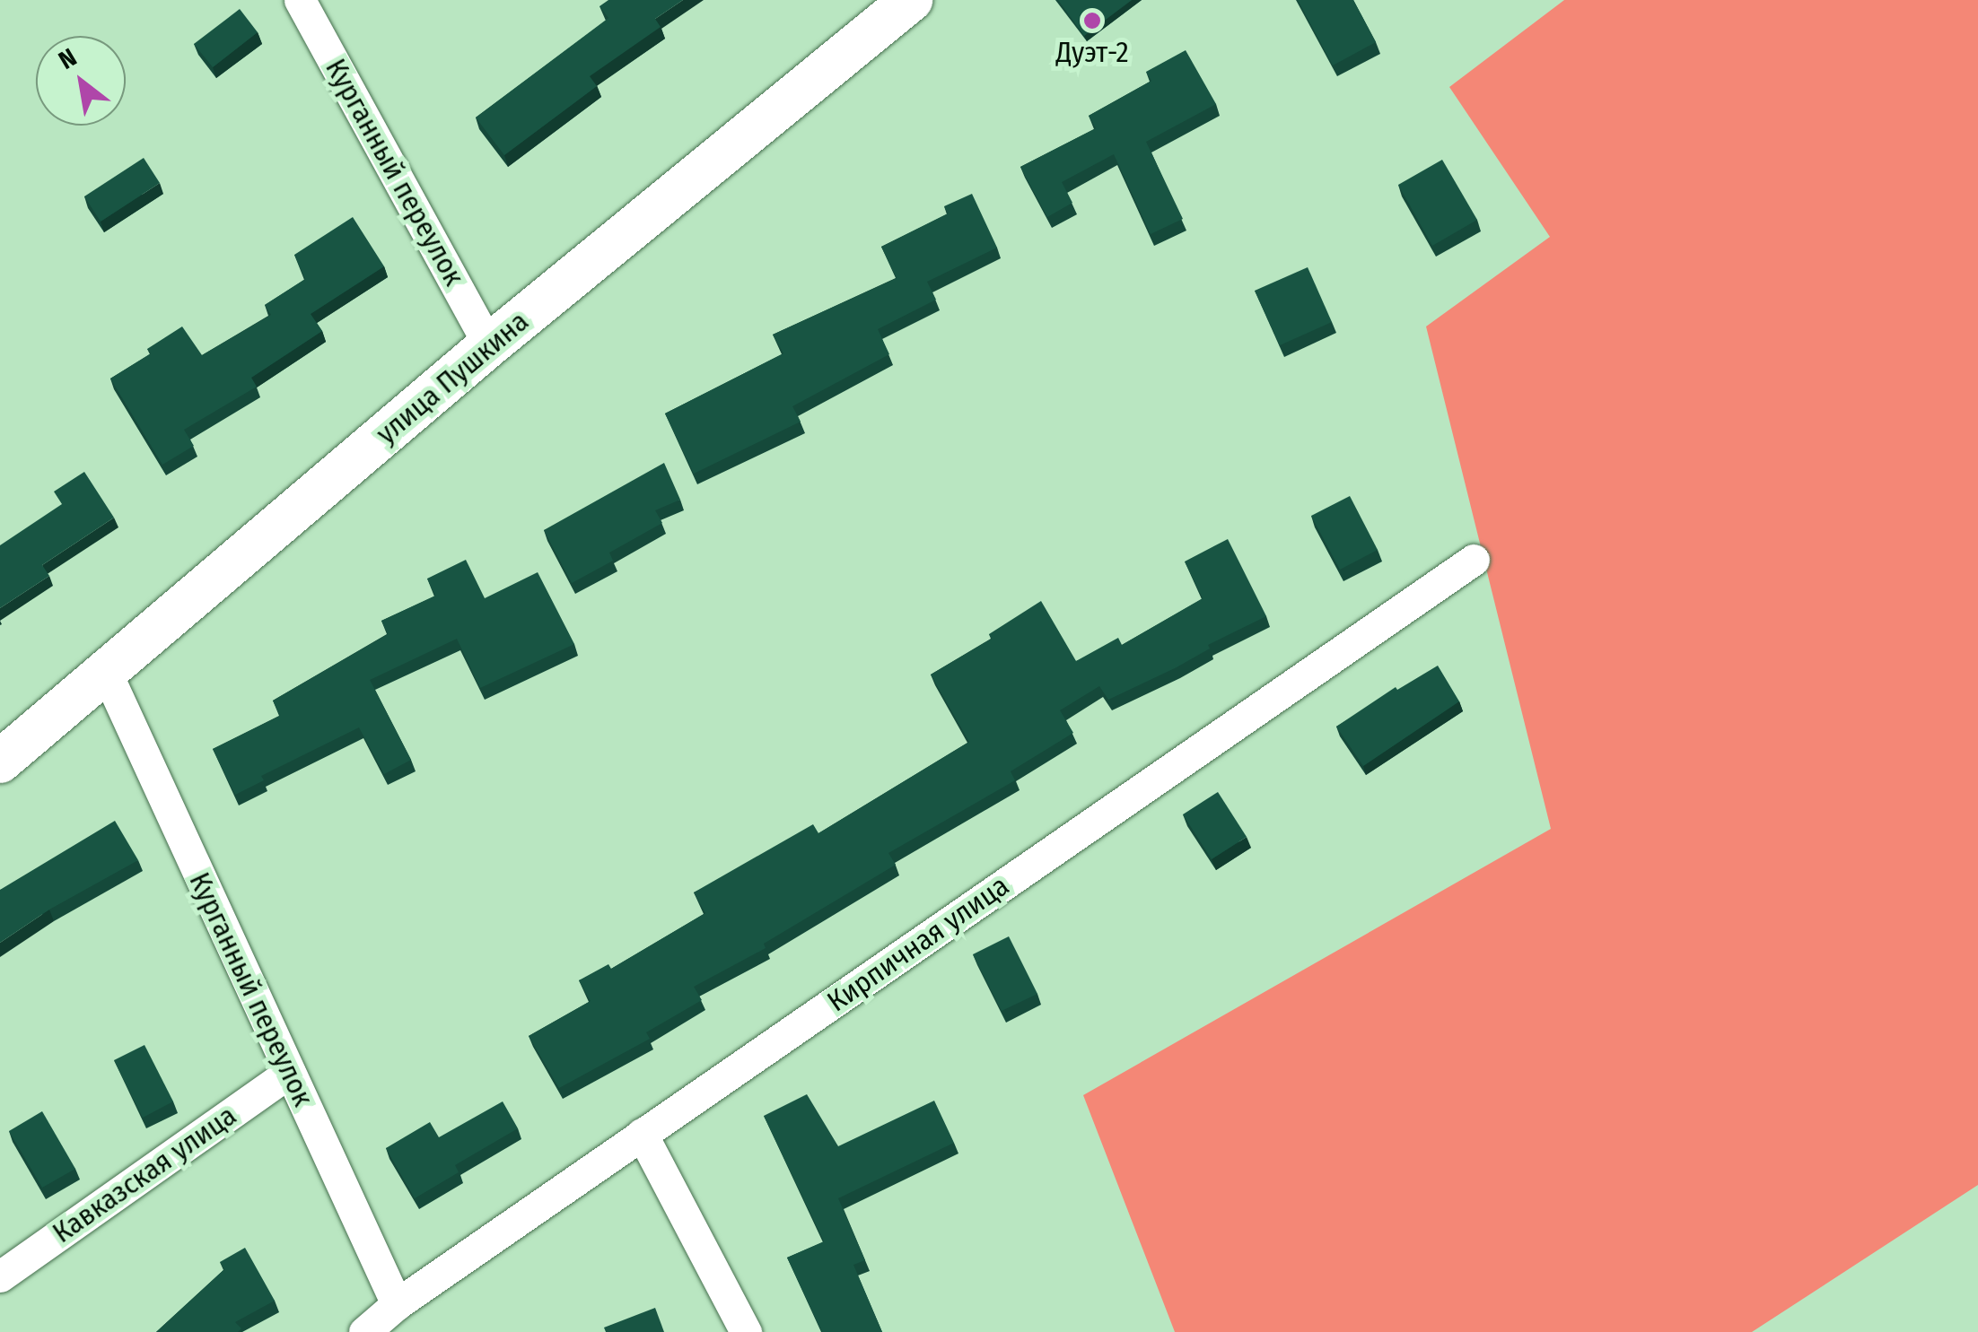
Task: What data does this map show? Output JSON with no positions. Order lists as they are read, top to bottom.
{
  "streets": {
    "main road": ["улица Пушкина"],
    "street": ["Курганный переулок", "Кирпичная улица", "Кавказская улица"]
  },
  "crossings": [
    ["Курганный переулок", "улица Пушкина"],
    ["Курганный переулок", "Кирпичная улица"],
    ["Курганный переулок", "Кавказская улица"]
  ],
  "places": ["Дуэт-2"],
  "north": "top left"
}
